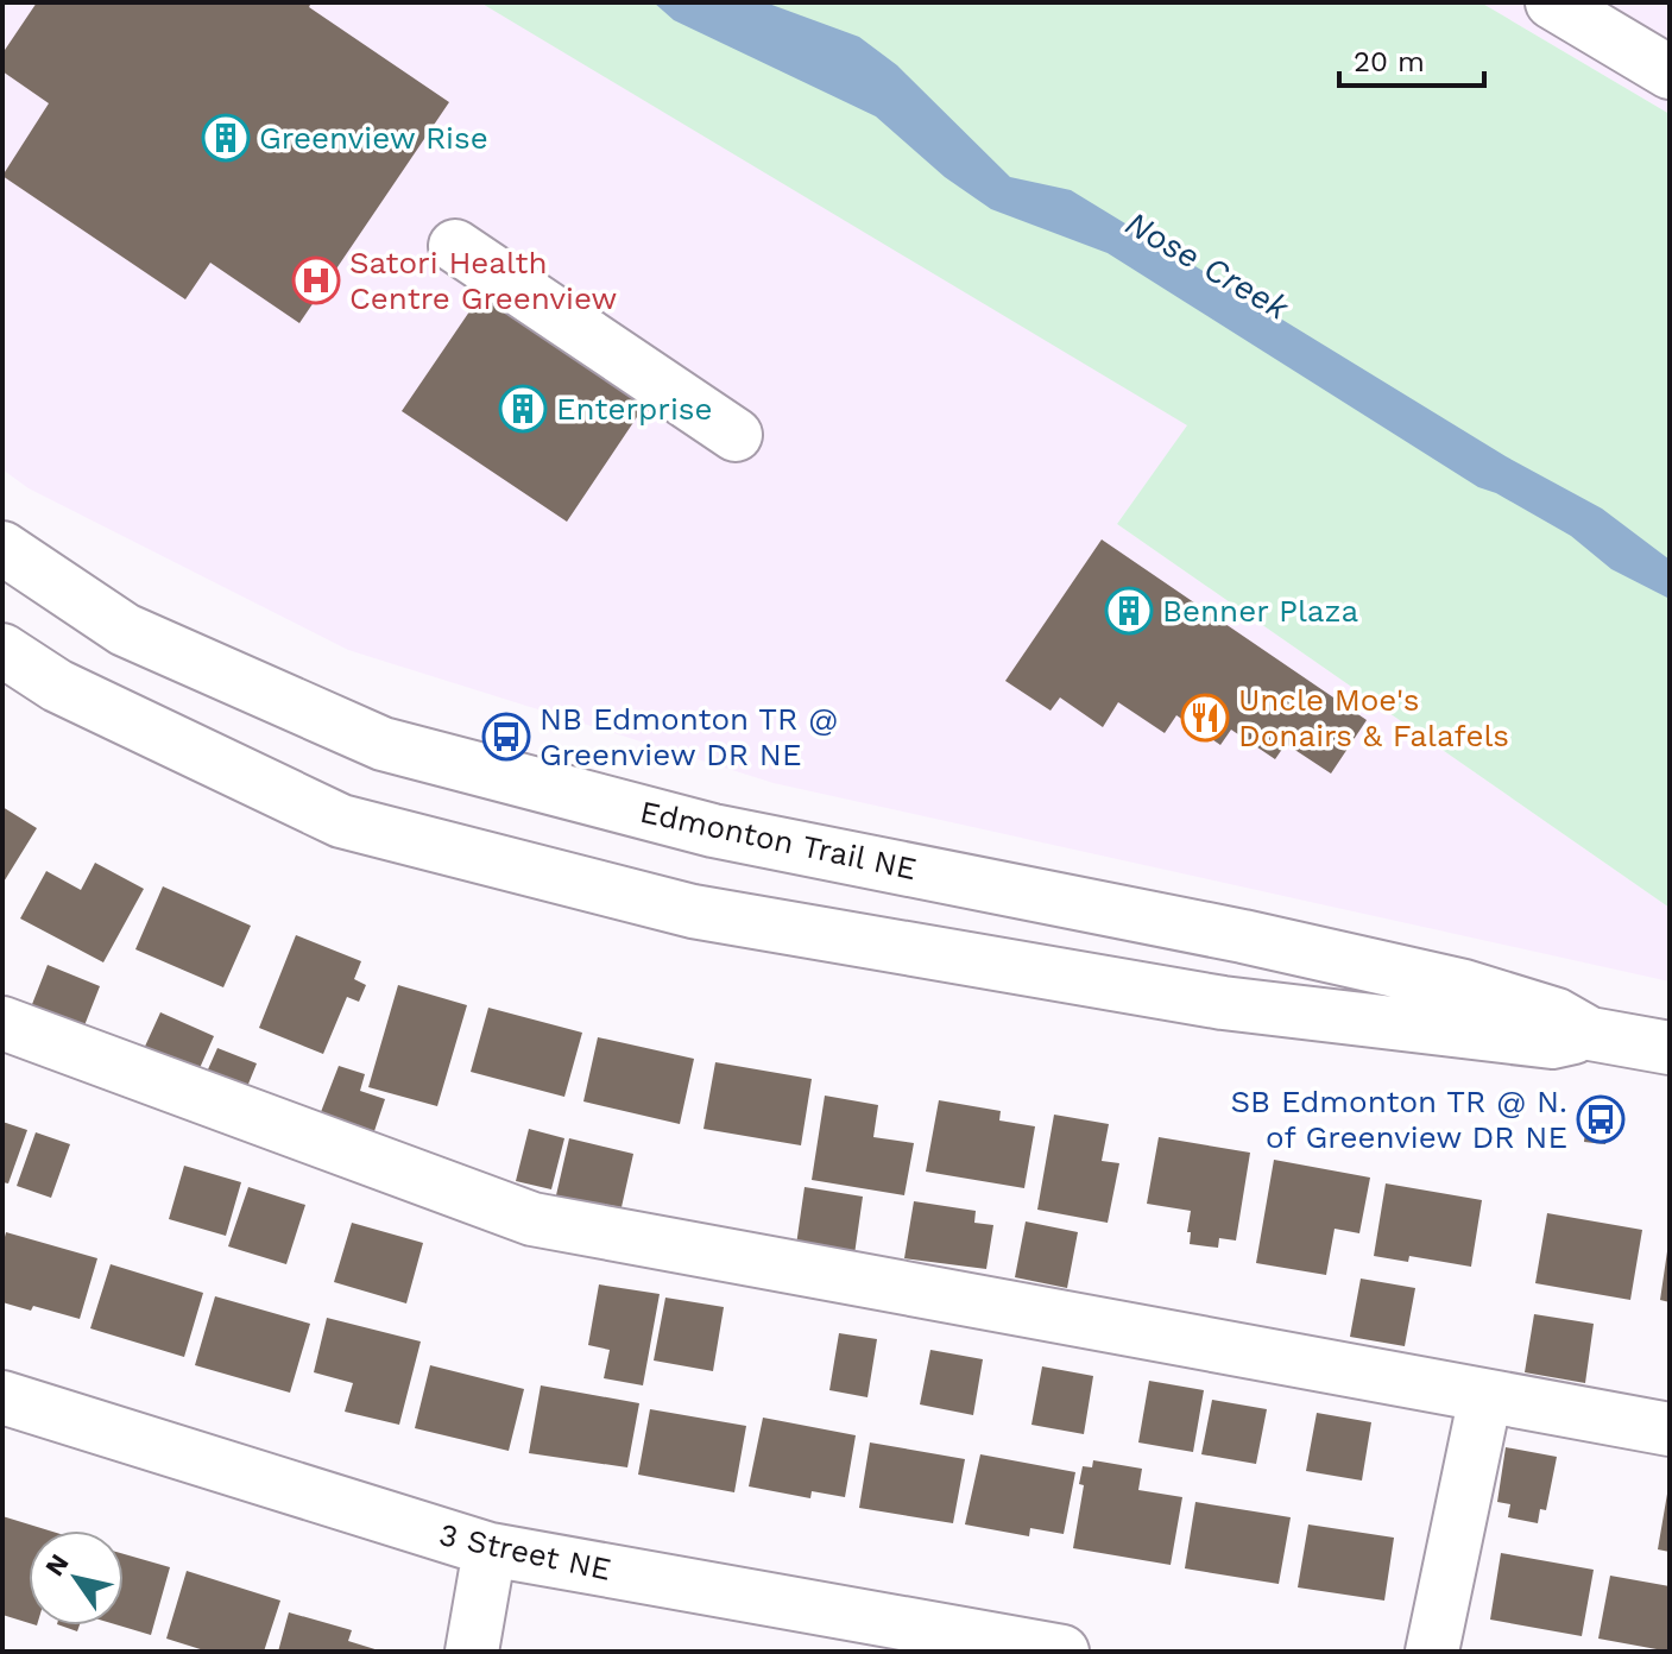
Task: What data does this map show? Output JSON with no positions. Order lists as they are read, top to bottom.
{
  "streets": {
    "main road": ["Edmonton Trail NE", "3 Street NE"]
  },
  "water": ["Nose Creek"],
  "places": {
    "building": ["Greenview Rise", "Enterprise", "Benner Plaza"],
    "hospital": ["Satori Health Centre Greenview"],
    "restaurant": ["Uncle Moe's Donairs & Falafels"],
    "bus stop": ["NB Edmonton TR @ Greenview DR NE", "SB Edmonton TR @ N. of Greenview DR NE"]
  },
  "scale_bar": "20 m",
  "north": "top left"
}
